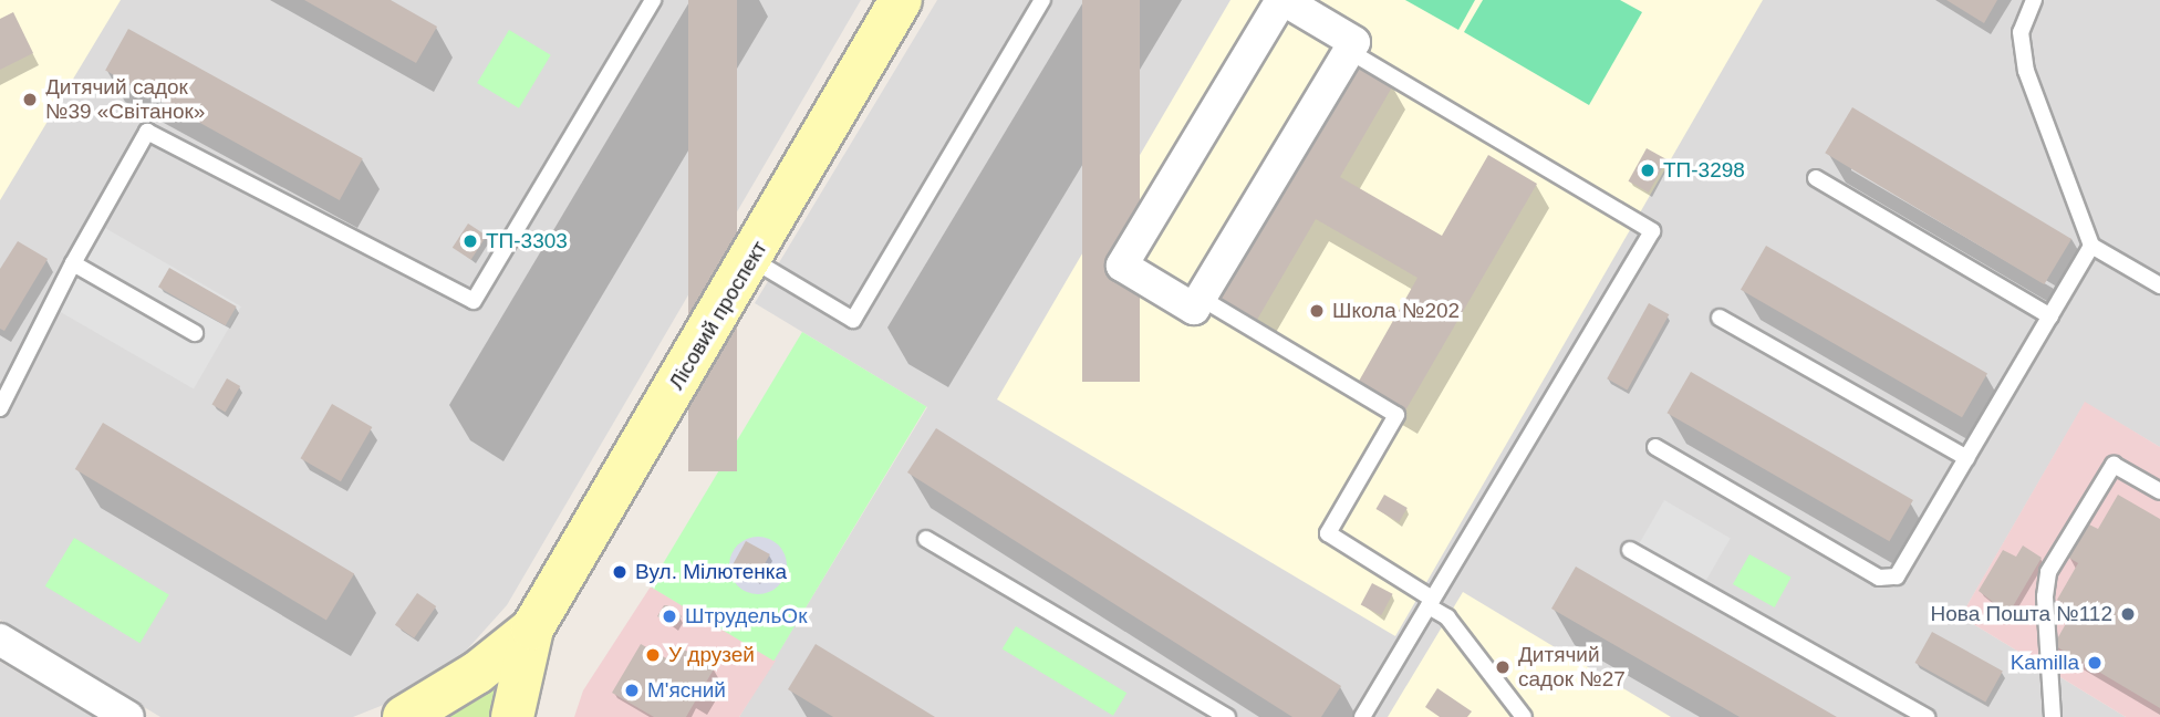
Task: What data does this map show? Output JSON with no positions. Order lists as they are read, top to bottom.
{
  "streets": {
    "street": ["Лісовий проспект"]
  },
  "places": [
    "Дитячий садок №39 «Світанок»",
    "ТП-3298",
    "ТП-3303",
    "Школа №202",
    "Вул. Мілютенка",
    "Нова Пошта №112",
    "ШтрудельОк",
    "У друзей",
    "Kamilla",
    "Дитячий садок №27",
    "М'ясний"
  ]
}
